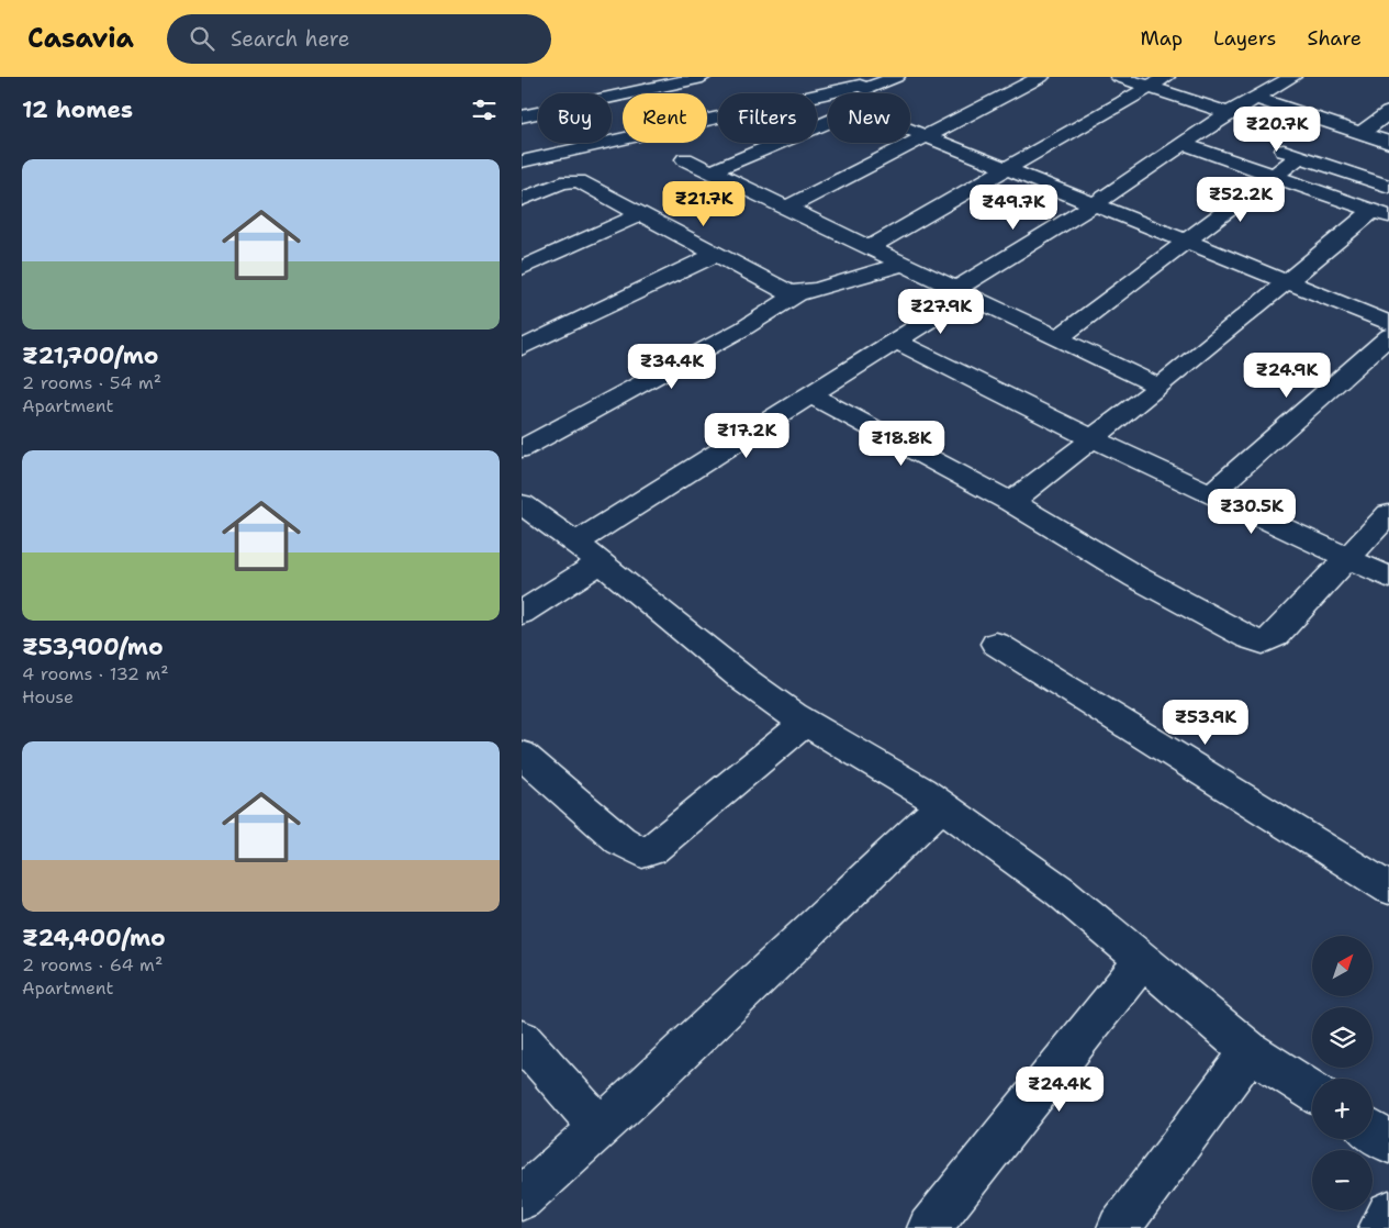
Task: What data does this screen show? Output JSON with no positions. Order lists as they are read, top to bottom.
{
  "north": "top right",
  "page": {
    "header": "Casavia",
    "search": "Search here",
    "nav": ["Map", "Layers", "Share"],
    "heading": "12 homes",
    "chip": [
      "Buy",
      "Rent",
      "Filters",
      "New"
    ],
    "price": [
      "₹20.7K",
      "₹52.2K",
      "₹21.7K",
      "₹49.7K",
      "₹27.9K",
      "₹34.4K",
      "₹24.9K",
      "₹17.2K",
      "₹18.8K",
      "₹30.5K",
      "₹53.9K",
      "₹24.4K"
    ],
    "list": [
      {
        "name": "₹21,700/mo",
        "note": "2 rooms · 54 m² · Apartment"
      },
      {
        "name": "₹53,900/mo",
        "note": "4 rooms · 132 m² · House"
      },
      {
        "name": "₹24,400/mo",
        "note": "2 rooms · 64 m² · Apartment"
      }
    ],
    "map_buttons": ["+", "−"]
  }
}
